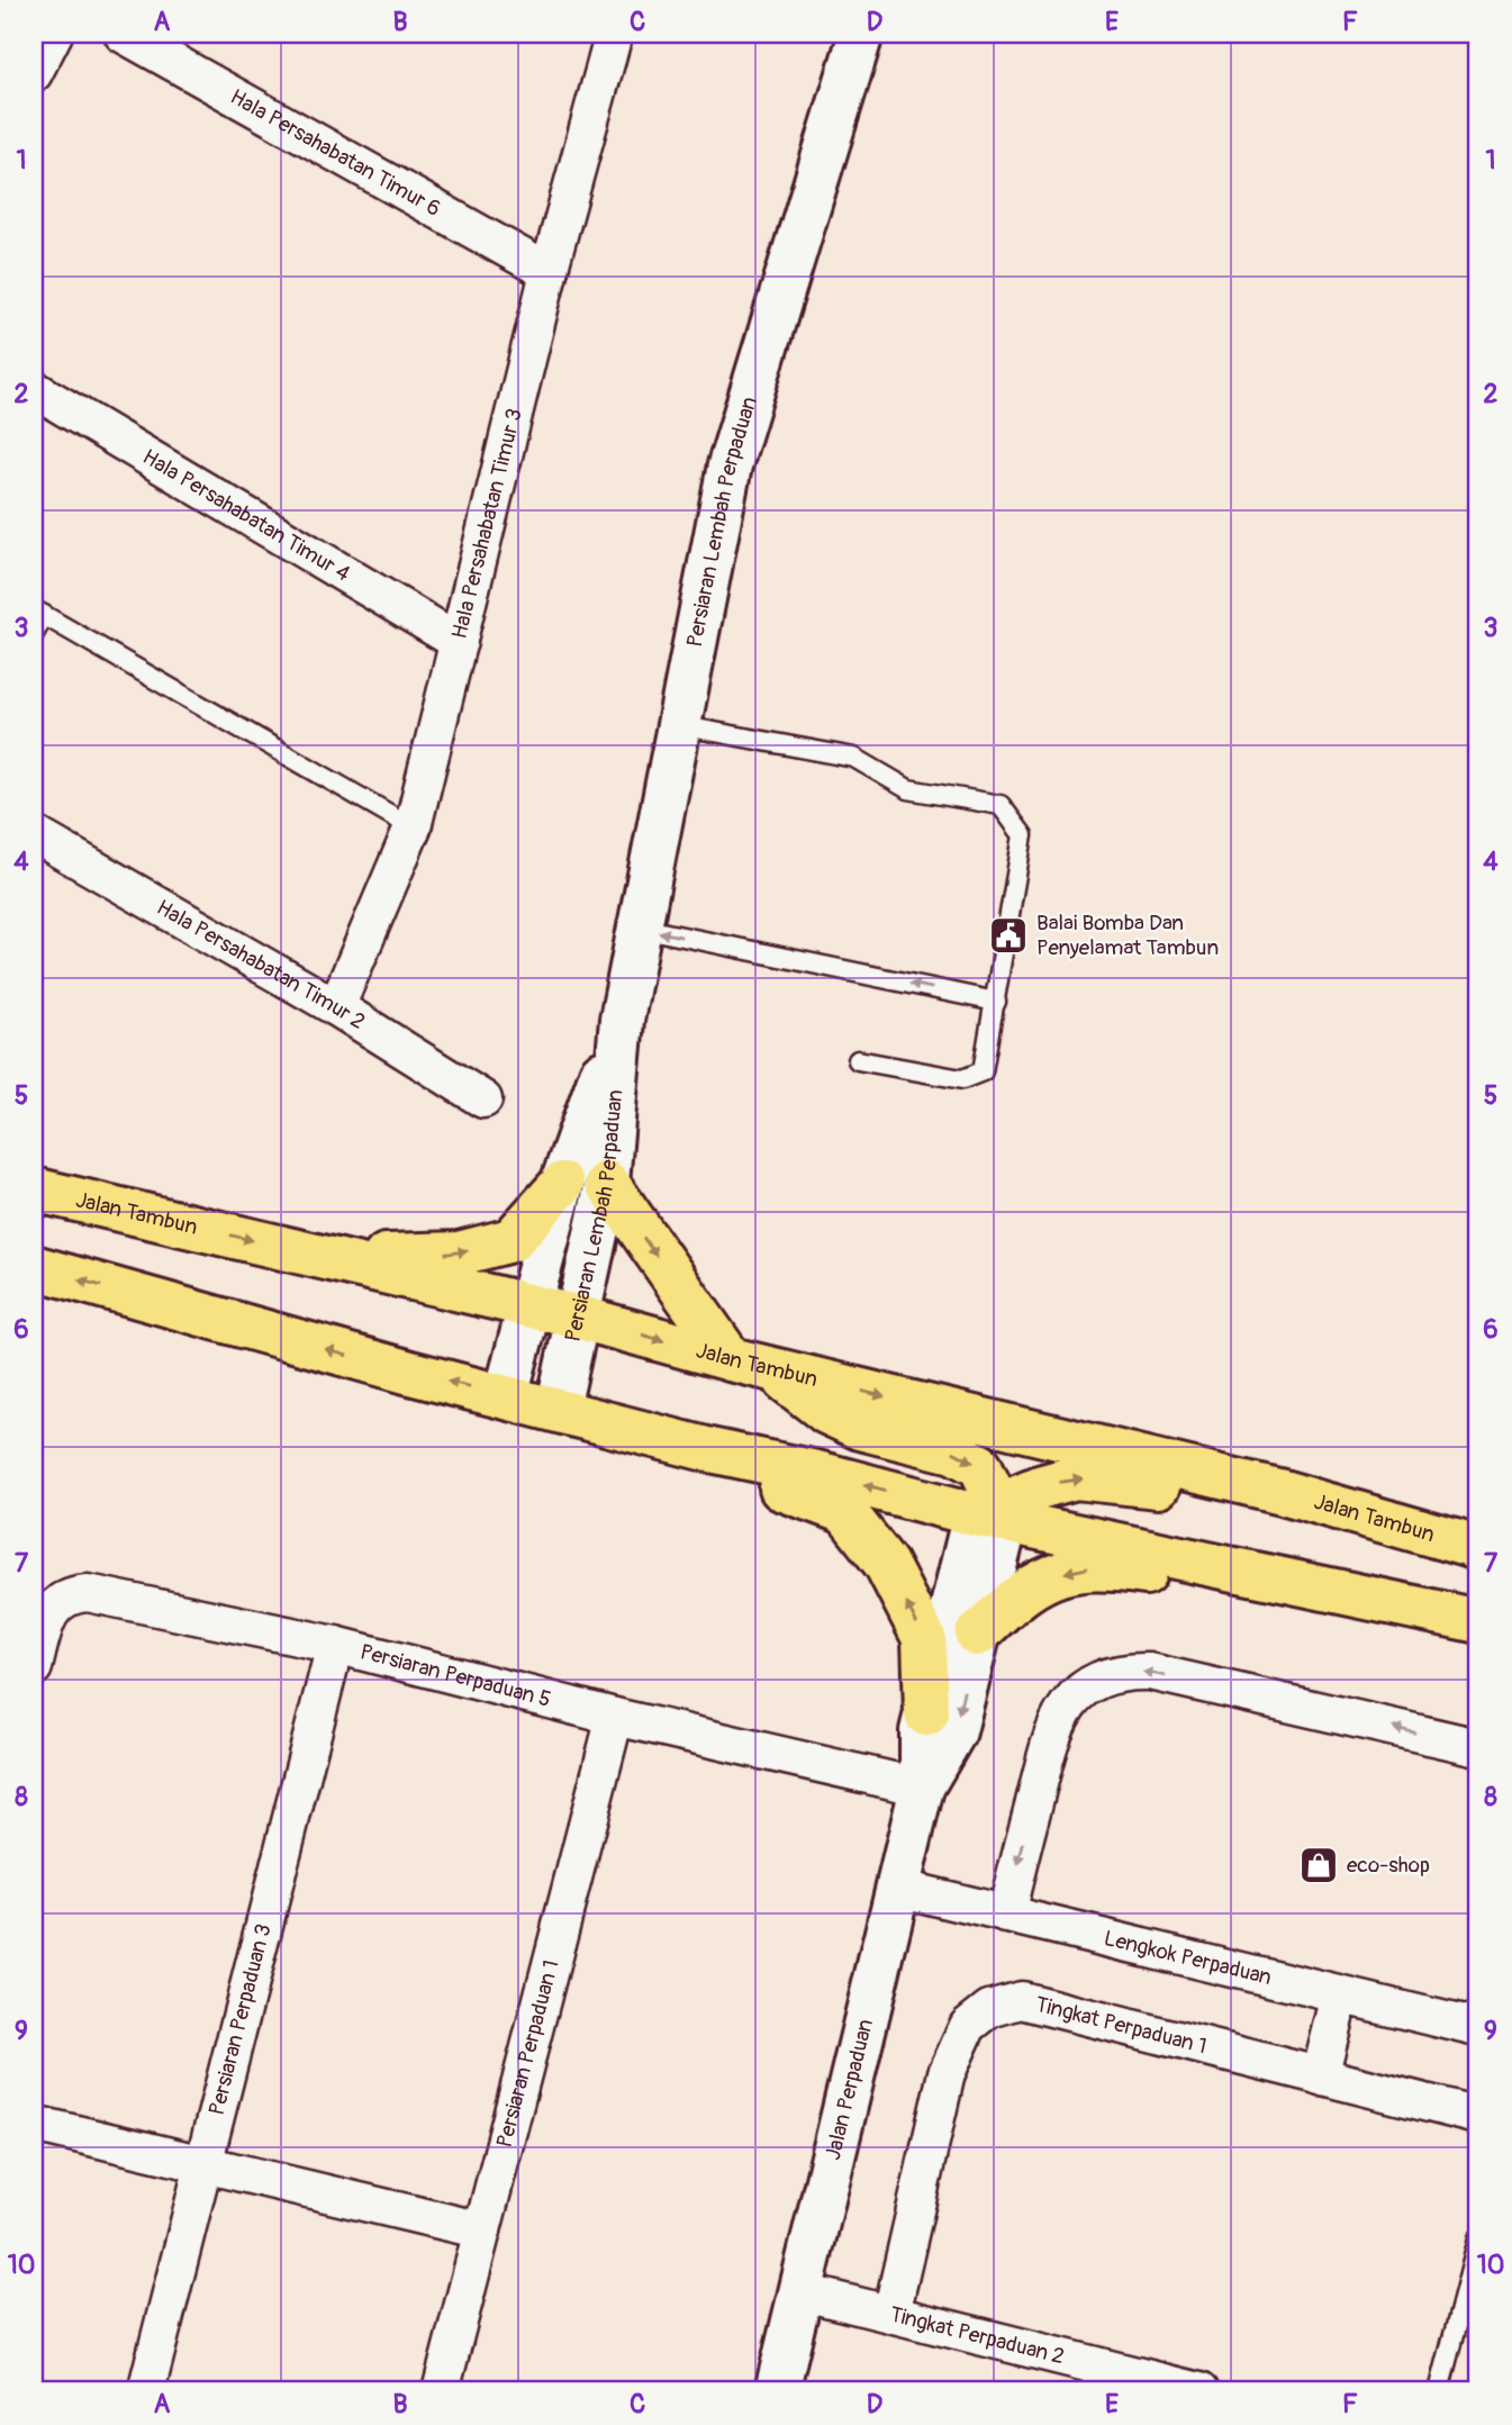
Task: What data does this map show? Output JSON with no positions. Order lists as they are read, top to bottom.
{
  "streets": {
    "main road": ["Persiaran Lembah Perpaduan", "Jalan Tambun", "Jalan Perpaduan"],
    "street": [
      "Hala Persahabatan Timur 6",
      "Hala Persahabatan Timur 4",
      "Hala Persahabatan Timur 3",
      "Hala Persahabatan Timur 2",
      "Persiaran Perpaduan 5",
      "Lengkok Perpaduan",
      "Persiaran Perpaduan 3",
      "Tingkat Perpaduan 1",
      "Persiaran Perpaduan 1",
      "Tingkat Perpaduan 2"
    ]
  },
  "crossings": [
    ["Hala Persahabatan Timur 6", "Hala Persahabatan Timur 3"],
    ["Hala Persahabatan Timur 4", "Hala Persahabatan Timur 3"],
    ["Persiaran Lembah Perpaduan", "Jalan Tambun"],
    ["Hala Persahabatan Timur 3", "Hala Persahabatan Timur 2"],
    ["Persiaran Perpaduan 5", "Persiaran Perpaduan 3"],
    ["Persiaran Perpaduan 5", "Persiaran Perpaduan 1"],
    ["Persiaran Perpaduan 5", "Jalan Perpaduan"],
    ["Lengkok Perpaduan", "Jalan Perpaduan"],
    ["Tingkat Perpaduan 1", "Tingkat Perpaduan 2"],
    ["Jalan Perpaduan", "Tingkat Perpaduan 2"]
  ],
  "places": {
    "public building": ["Balai Bomba Dan Penyelamat Tambun"],
    "shop": ["eco-shop"]
  },
  "grid": {
    "columns": [
      "A",
      "B",
      "C",
      "D",
      "E",
      "F"
    ],
    "rows": [
      "1",
      "2",
      "3",
      "4",
      "5",
      "6",
      "7",
      "8",
      "9",
      "10"
    ]
  }
}
